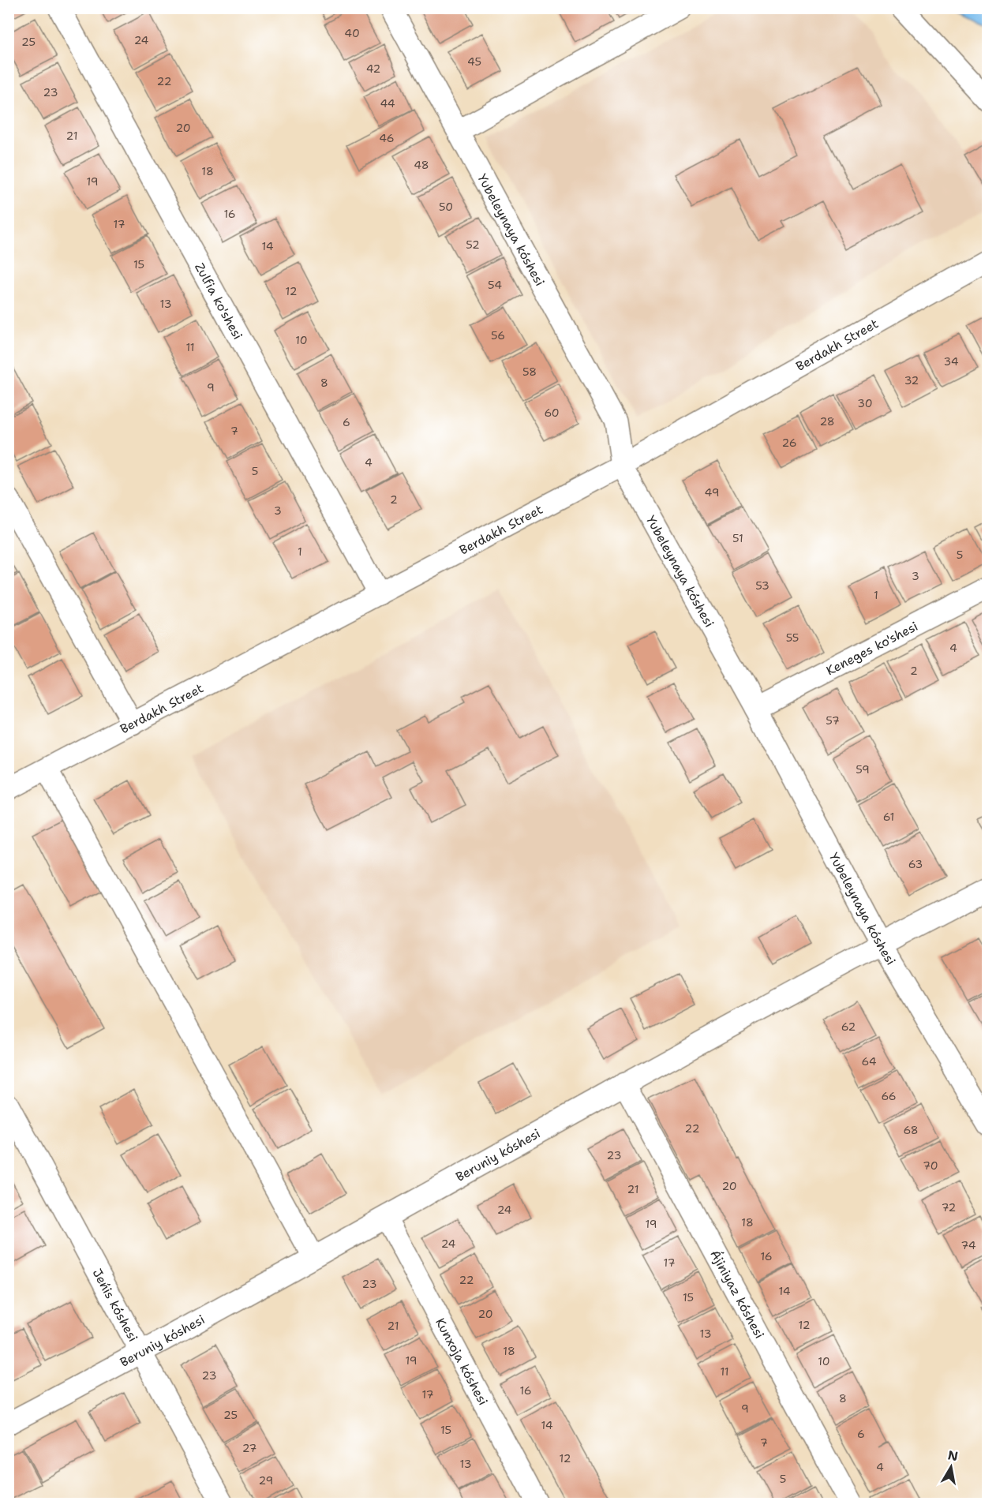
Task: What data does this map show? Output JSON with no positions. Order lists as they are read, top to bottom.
{
  "streets": {
    "street": [
      "Yubeleynaya kóshesi",
      "Zulfia ko'shesi",
      "Berdakh Street",
      "Keneges ko'shesi",
      "Beruniy kóshesi",
      "Ájiniyaz kóshesi",
      "Jeńis kóshesi",
      "Kunxoja kóshesi"
    ]
  },
  "crossings": [
    ["Yubeleynaya kóshesi", "Berdakh Street"],
    ["Yubeleynaya kóshesi", "Keneges ko'shesi"],
    ["Yubeleynaya kóshesi", "Beruniy kóshesi"],
    ["Zulfia ko'shesi", "Berdakh Street"],
    ["Beruniy kóshesi", "Ájiniyaz kóshesi"],
    ["Beruniy kóshesi", "Jeńis kóshesi"],
    ["Beruniy kóshesi", "Kunxoja kóshesi"]
  ],
  "house_numbers": [
    "40",
    "24",
    "25",
    "45",
    "42",
    "22",
    "23",
    "44",
    "20",
    "21",
    "46",
    "48",
    "18",
    "19",
    "50",
    "16",
    "17",
    "52",
    "14",
    "15",
    "54",
    "12",
    "13",
    "56",
    "10",
    "11",
    "34",
    "58",
    "32",
    "8",
    "9",
    "30",
    "60",
    "28",
    "6",
    "7",
    "26",
    "4",
    "5",
    "49",
    "2",
    "3",
    "51",
    "1",
    "5",
    "3",
    "53",
    "1",
    "55",
    "4",
    "2",
    "57",
    "59",
    "61",
    "63",
    "62",
    "64",
    "66",
    "22",
    "68",
    "23",
    "70",
    "20",
    "21",
    "72",
    "24",
    "18",
    "19",
    "24",
    "74",
    "16",
    "17",
    "22",
    "23",
    "14",
    "15",
    "20",
    "12",
    "21",
    "13",
    "18",
    "19",
    "10",
    "11",
    "23",
    "16",
    "17",
    "8",
    "9",
    "25",
    "14",
    "15",
    "6",
    "7",
    "27",
    "12",
    "13",
    "4",
    "5",
    "29"
  ],
  "north": "top"
}
